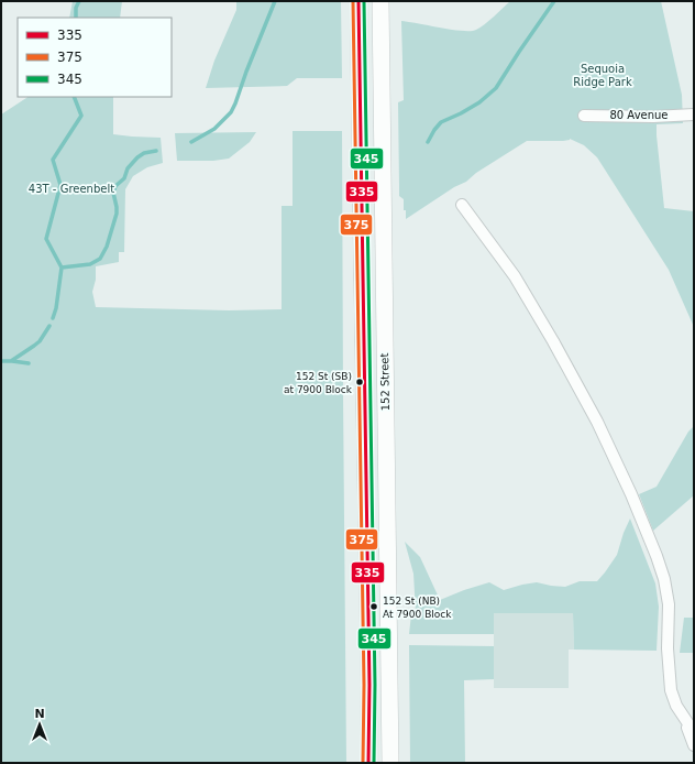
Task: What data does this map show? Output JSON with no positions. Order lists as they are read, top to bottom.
{
  "streets": {
    "main road": ["152 Street"],
    "street": ["80 Avenue"]
  },
  "parks": ["Sequoia Ridge Park", "43T - Greenbelt"],
  "places": ["152 St (SB) at 7900 Block", "152 St (NB) At 7900 Block"],
  "lines": ["transit line 335", "transit line 375", "transit line 345"],
  "legend": ["335", "375", "345"],
  "north": "top"
}
